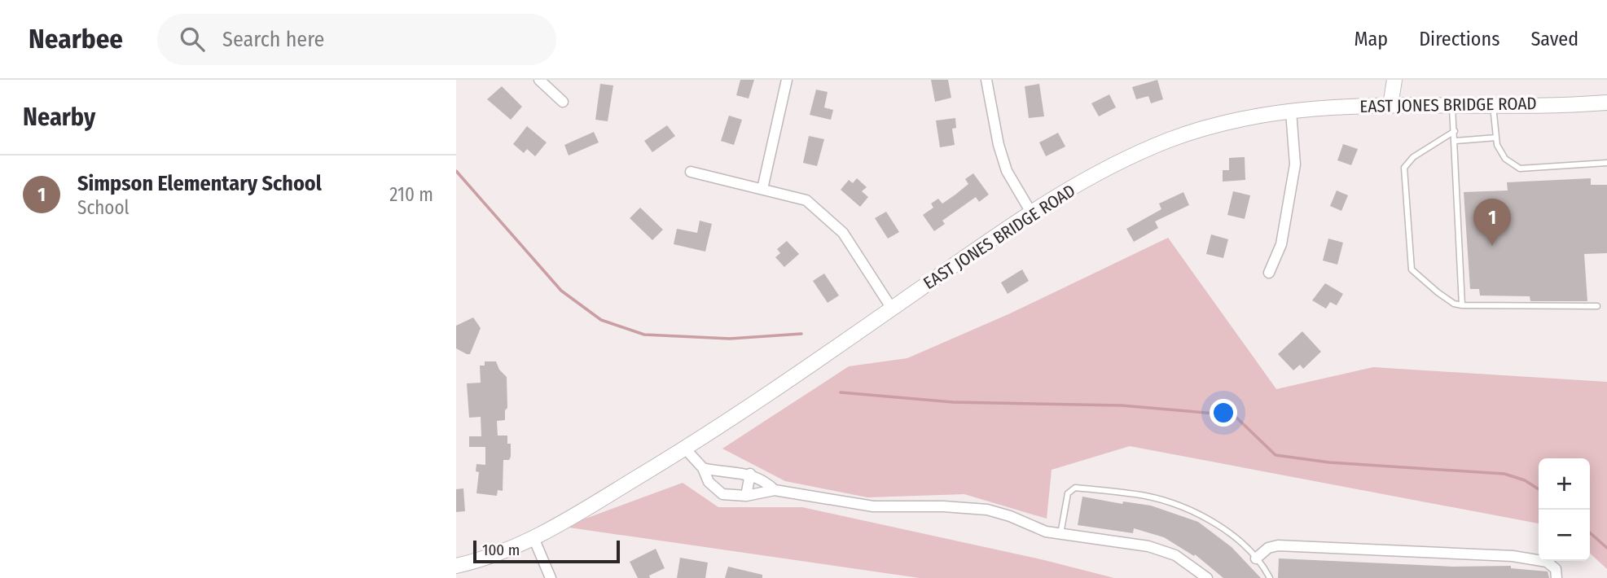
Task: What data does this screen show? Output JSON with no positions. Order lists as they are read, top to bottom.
{
  "streets": {
    "street": ["EAST JONES BRIDGE ROAD"]
  },
  "scale_bar": "100 m",
  "page": {
    "header": "Nearbee",
    "search": "Search here",
    "nav": ["Map", "Directions", "Saved"],
    "heading": "Nearby",
    "list": [
      {
        "mark": "1",
        "name": "Simpson Elementary School",
        "note": "School",
        "value": "210 m"
      }
    ],
    "pins": "1",
    "map_buttons": ["+", "−"],
    "scale": "100 m"
  }
}
